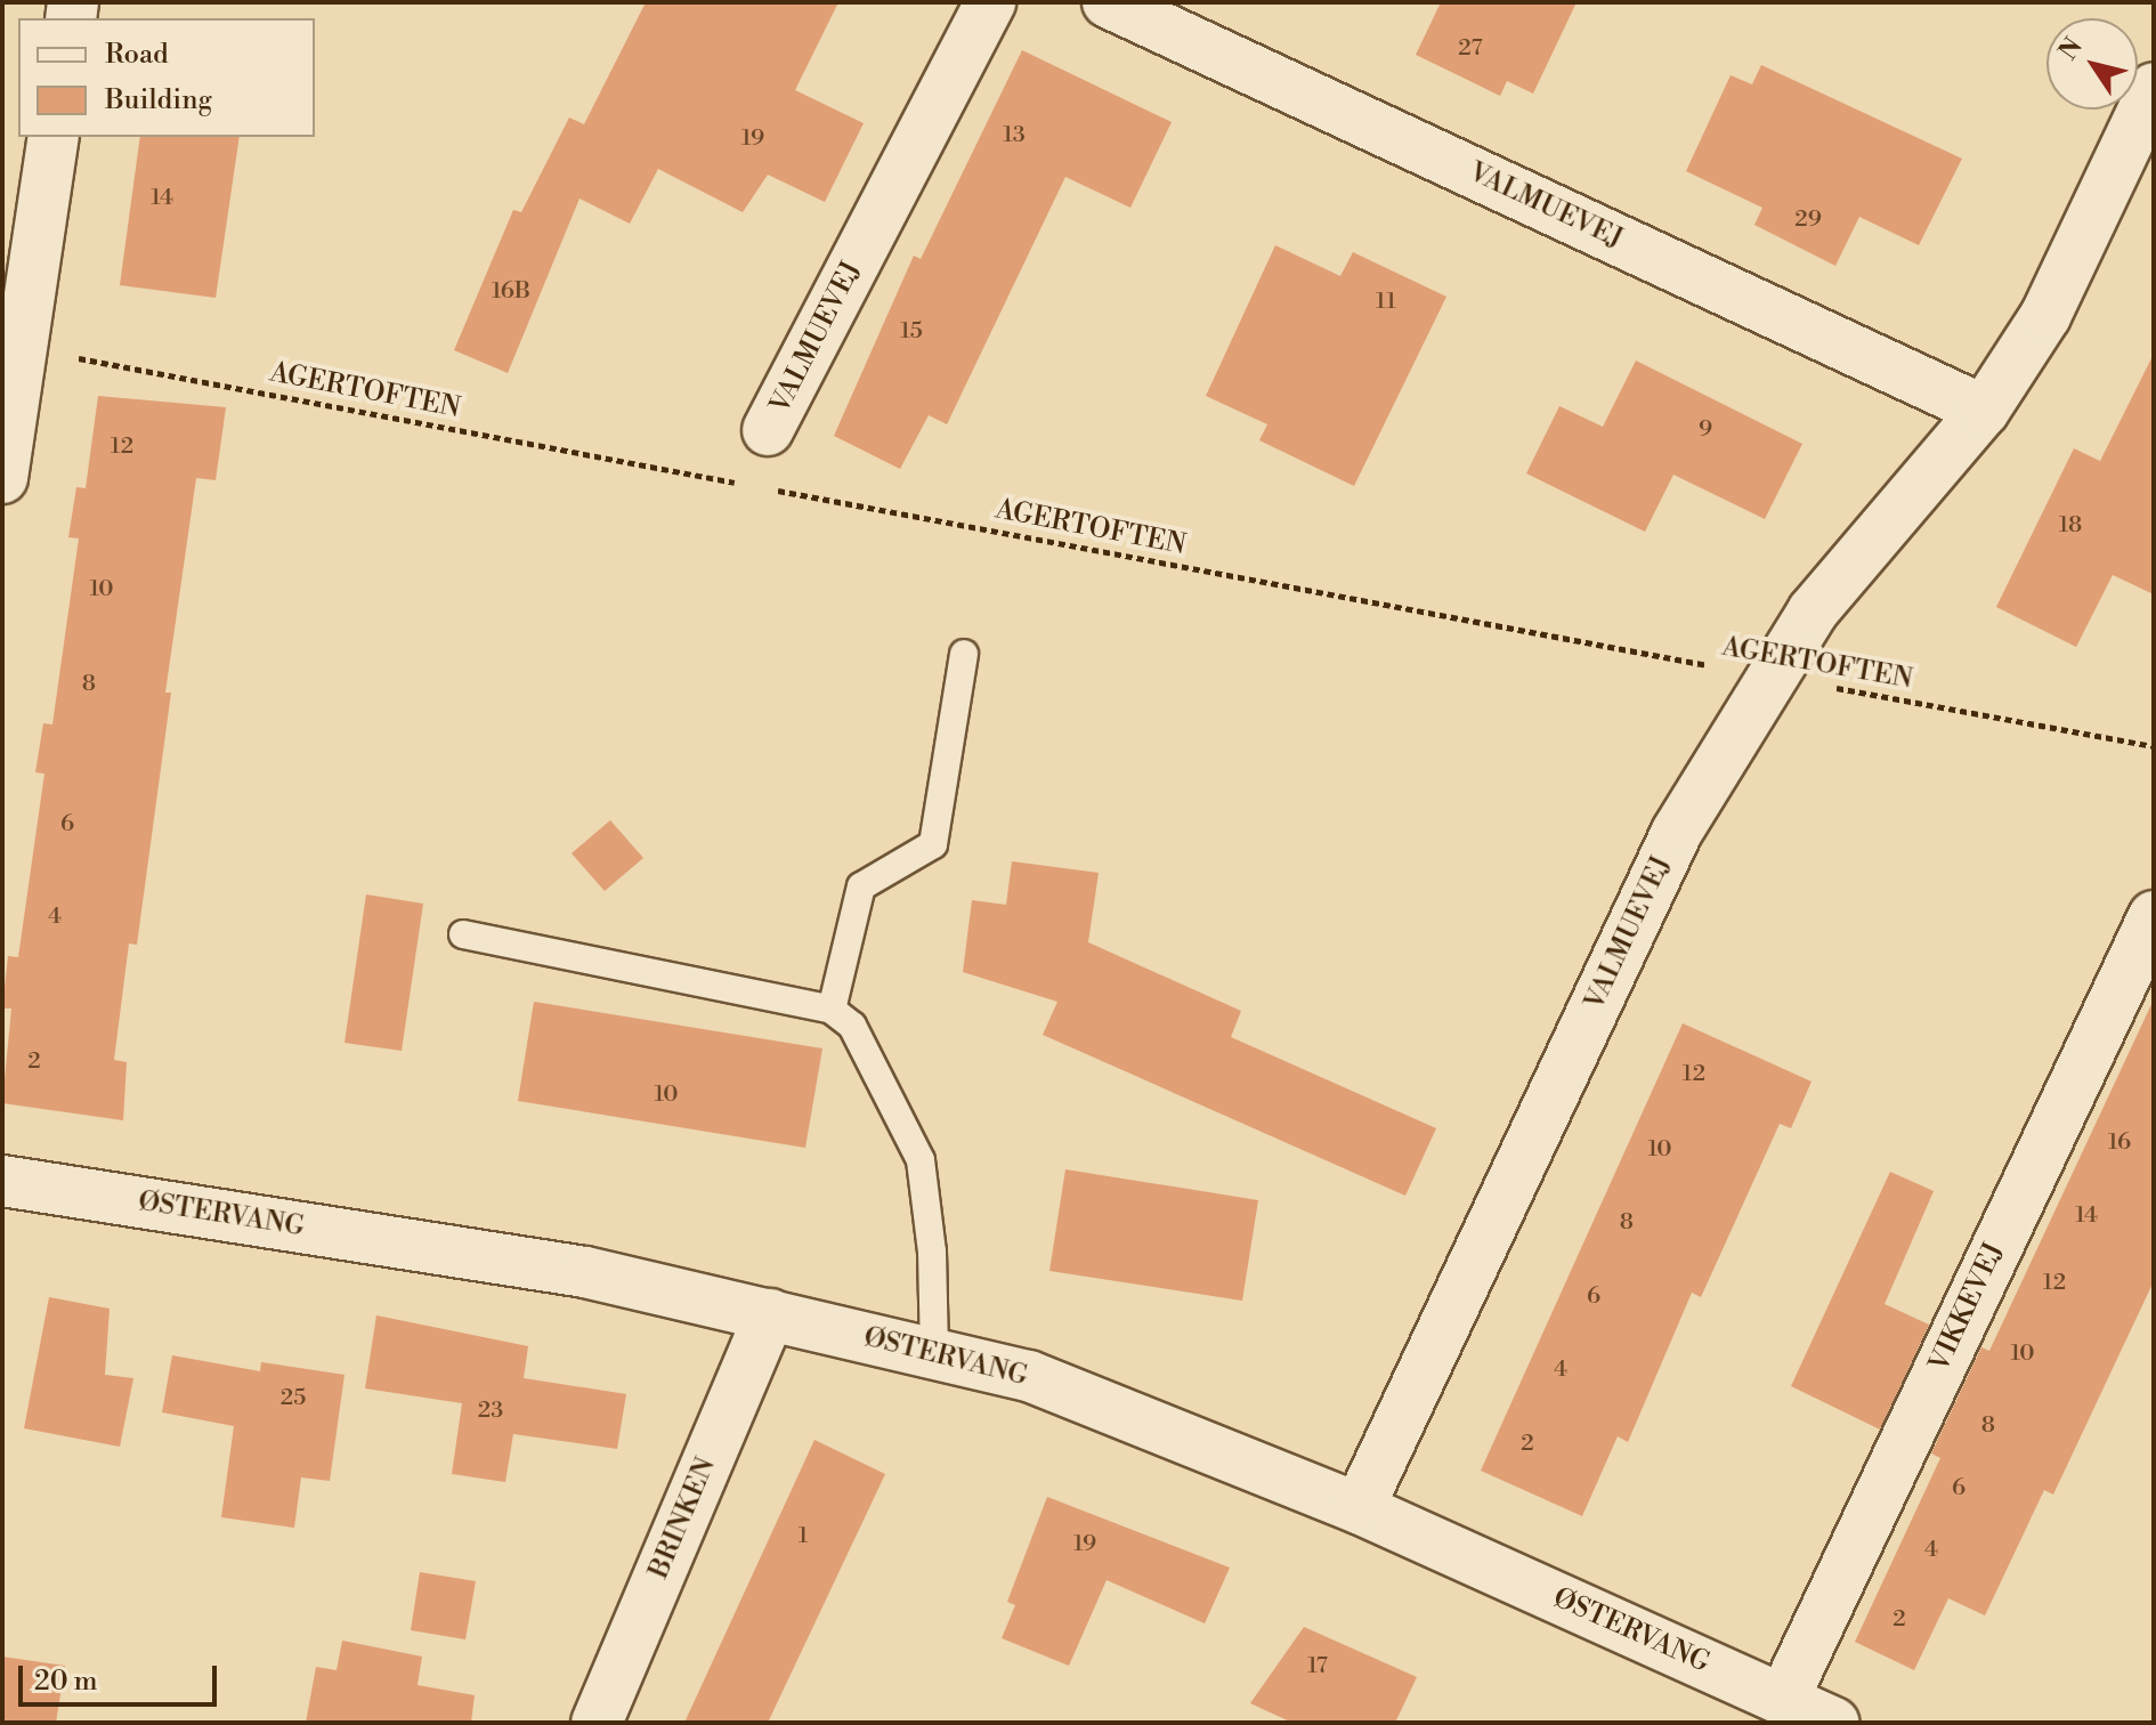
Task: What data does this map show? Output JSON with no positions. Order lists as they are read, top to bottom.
{
  "streets": {
    "street": [
      "VALMUEVEJ",
      "ØSTERVANG",
      "VIKKEVEJ",
      "BRINKEN"
    ],
    "path": ["AGERTOFTEN"]
  },
  "crossings": [
    ["VALMUEVEJ", "AGERTOFTEN"],
    ["VALMUEVEJ", "ØSTERVANG"],
    ["ØSTERVANG", "VIKKEVEJ"],
    ["ØSTERVANG", "BRINKEN"]
  ],
  "house_numbers": [
    "27",
    "13",
    "19",
    "14",
    "29",
    "16B",
    "11",
    "15",
    "9",
    "12",
    "18",
    "10",
    "8",
    "6",
    "4",
    "2",
    "12",
    "10",
    "16",
    "10",
    "14",
    "8",
    "12",
    "6",
    "10",
    "4",
    "25",
    "23",
    "8",
    "2",
    "6",
    "1",
    "19",
    "4",
    "2",
    "17"
  ],
  "legend": ["Road", "Building"],
  "scale_bar": "20 m",
  "north": "top left"
}
